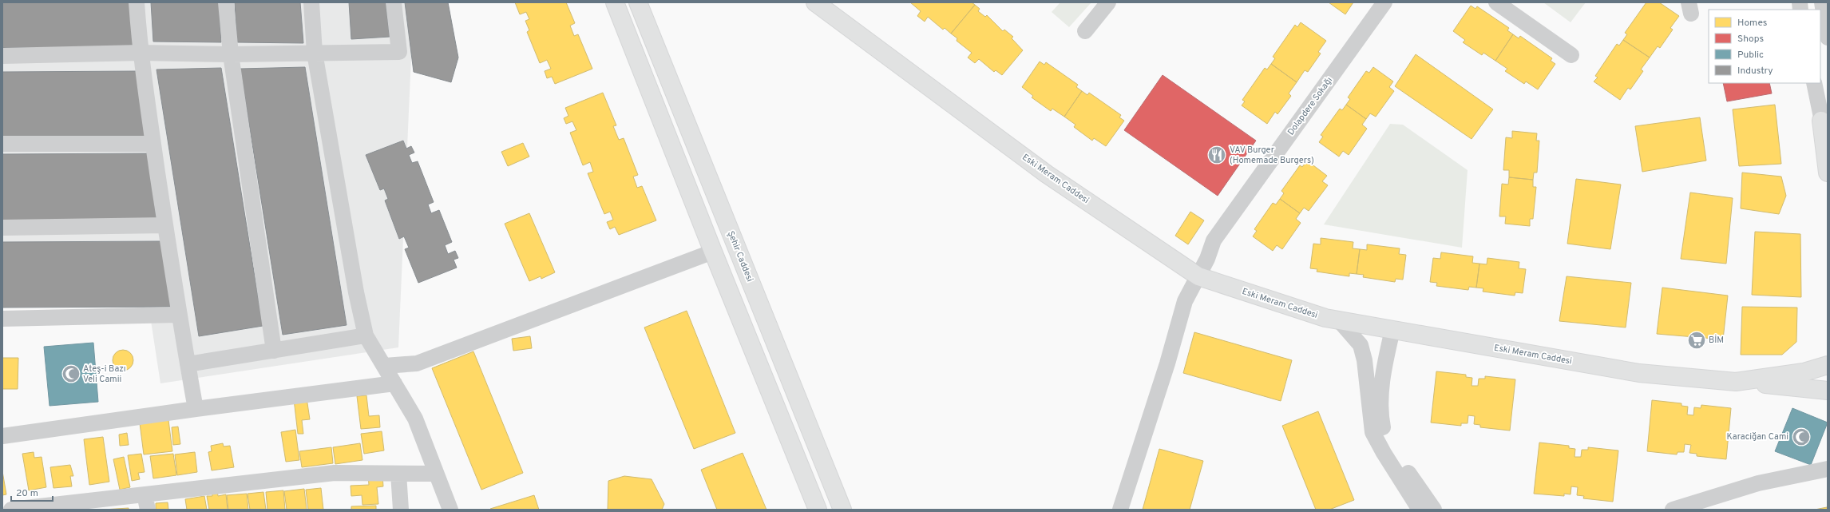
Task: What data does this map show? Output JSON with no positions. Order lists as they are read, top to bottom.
{
  "streets": {
    "main road": ["Eski Meram Caddesi", "Şehir Caddesi"],
    "street": ["Dolapdere Sokağı"]
  },
  "crossings": [
    ["Dolapdere Sokağı", "Eski Meram Caddesi"]
  ],
  "places": {
    "restaurant": ["VAV Burger (Homemade Burgers)"],
    "supermarket": ["BİM"],
    "mosque": ["Ateş-i Bazı Veli Camii", "Karaciğan Cami"]
  },
  "legend": [
    "Homes",
    "Shops",
    "Public",
    "Industry"
  ],
  "scale_bar": "20 m"
}
